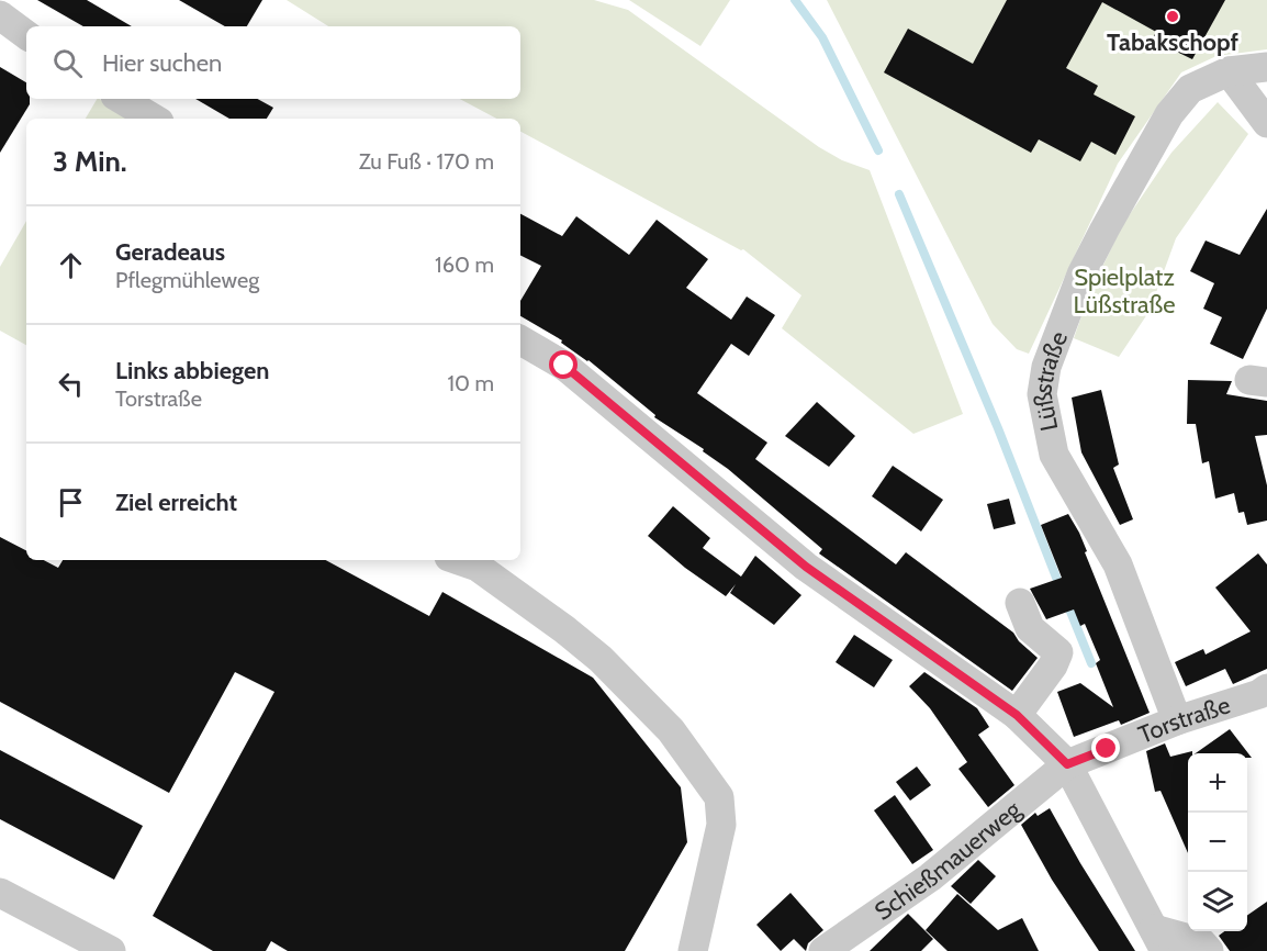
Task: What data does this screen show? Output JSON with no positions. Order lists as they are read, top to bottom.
{
  "streets": {
    "street": ["Lüßstraße", "Torstraße", "Schießmauerweg"]
  },
  "crossings": [
    ["Lüßstraße", "Torstraße"],
    ["Torstraße", "Schießmauerweg"]
  ],
  "parks": ["Spielplatz Lüßstraße"],
  "places": ["Tabakschopf"],
  "page": {
    "search": "Hier suchen",
    "heading": ["3 Min.", "Zu Fuß · 170 m"],
    "list": [
      ["Geradeaus", "Pflegmühleweg", "160 m"],
      ["Links abbiegen", "Torstraße", "10 m"],
      "Ziel erreicht"
    ],
    "map_buttons": ["+", "−"]
  }
}
